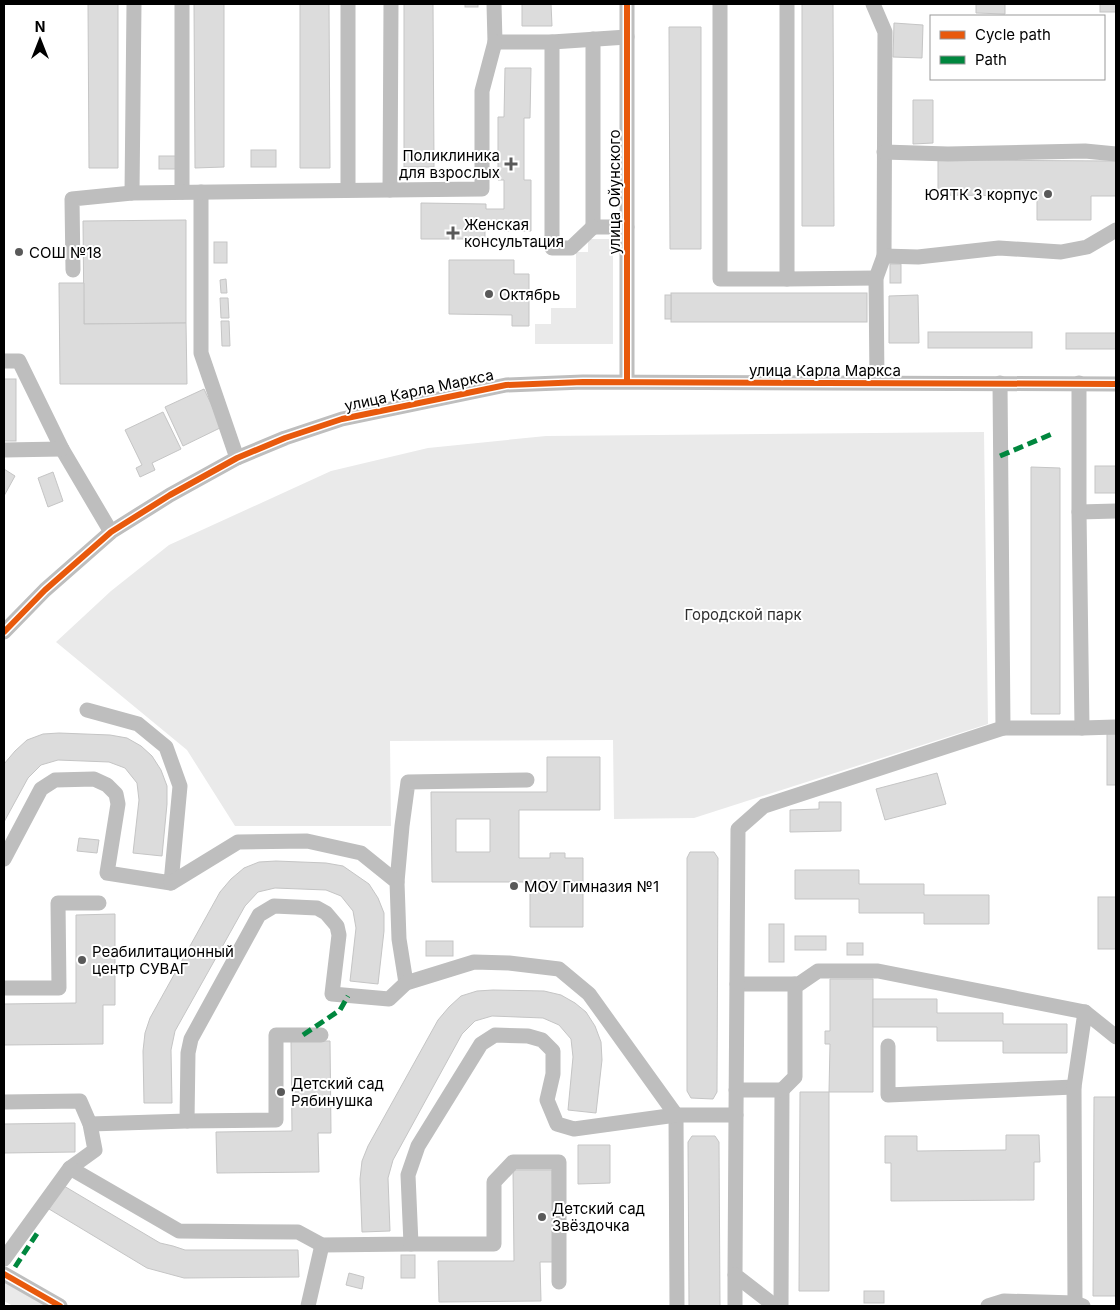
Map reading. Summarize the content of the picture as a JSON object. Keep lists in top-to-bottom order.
{
  "streets": {
    "street": ["улица Ойунского", "улица Карла Маркса"]
  },
  "crossings": [
    ["улица Ойунского", "улица Карла Маркса"]
  ],
  "parks": ["Городской парк"],
  "places": {
    "health": ["Поликлиника для взрослых", "Женская консультация"],
    "other": [
      "ЮЯТК 3 корпус",
      "СОШ №18",
      "Октябрь",
      "МОУ Гимназия №1",
      "Реабилитационный центр СУВАГ",
      "Детский сад Рябинушка",
      "Детский сад Звёздочка"
    ]
  },
  "legend": ["Cycle path", "Path"],
  "north": "top"
}
